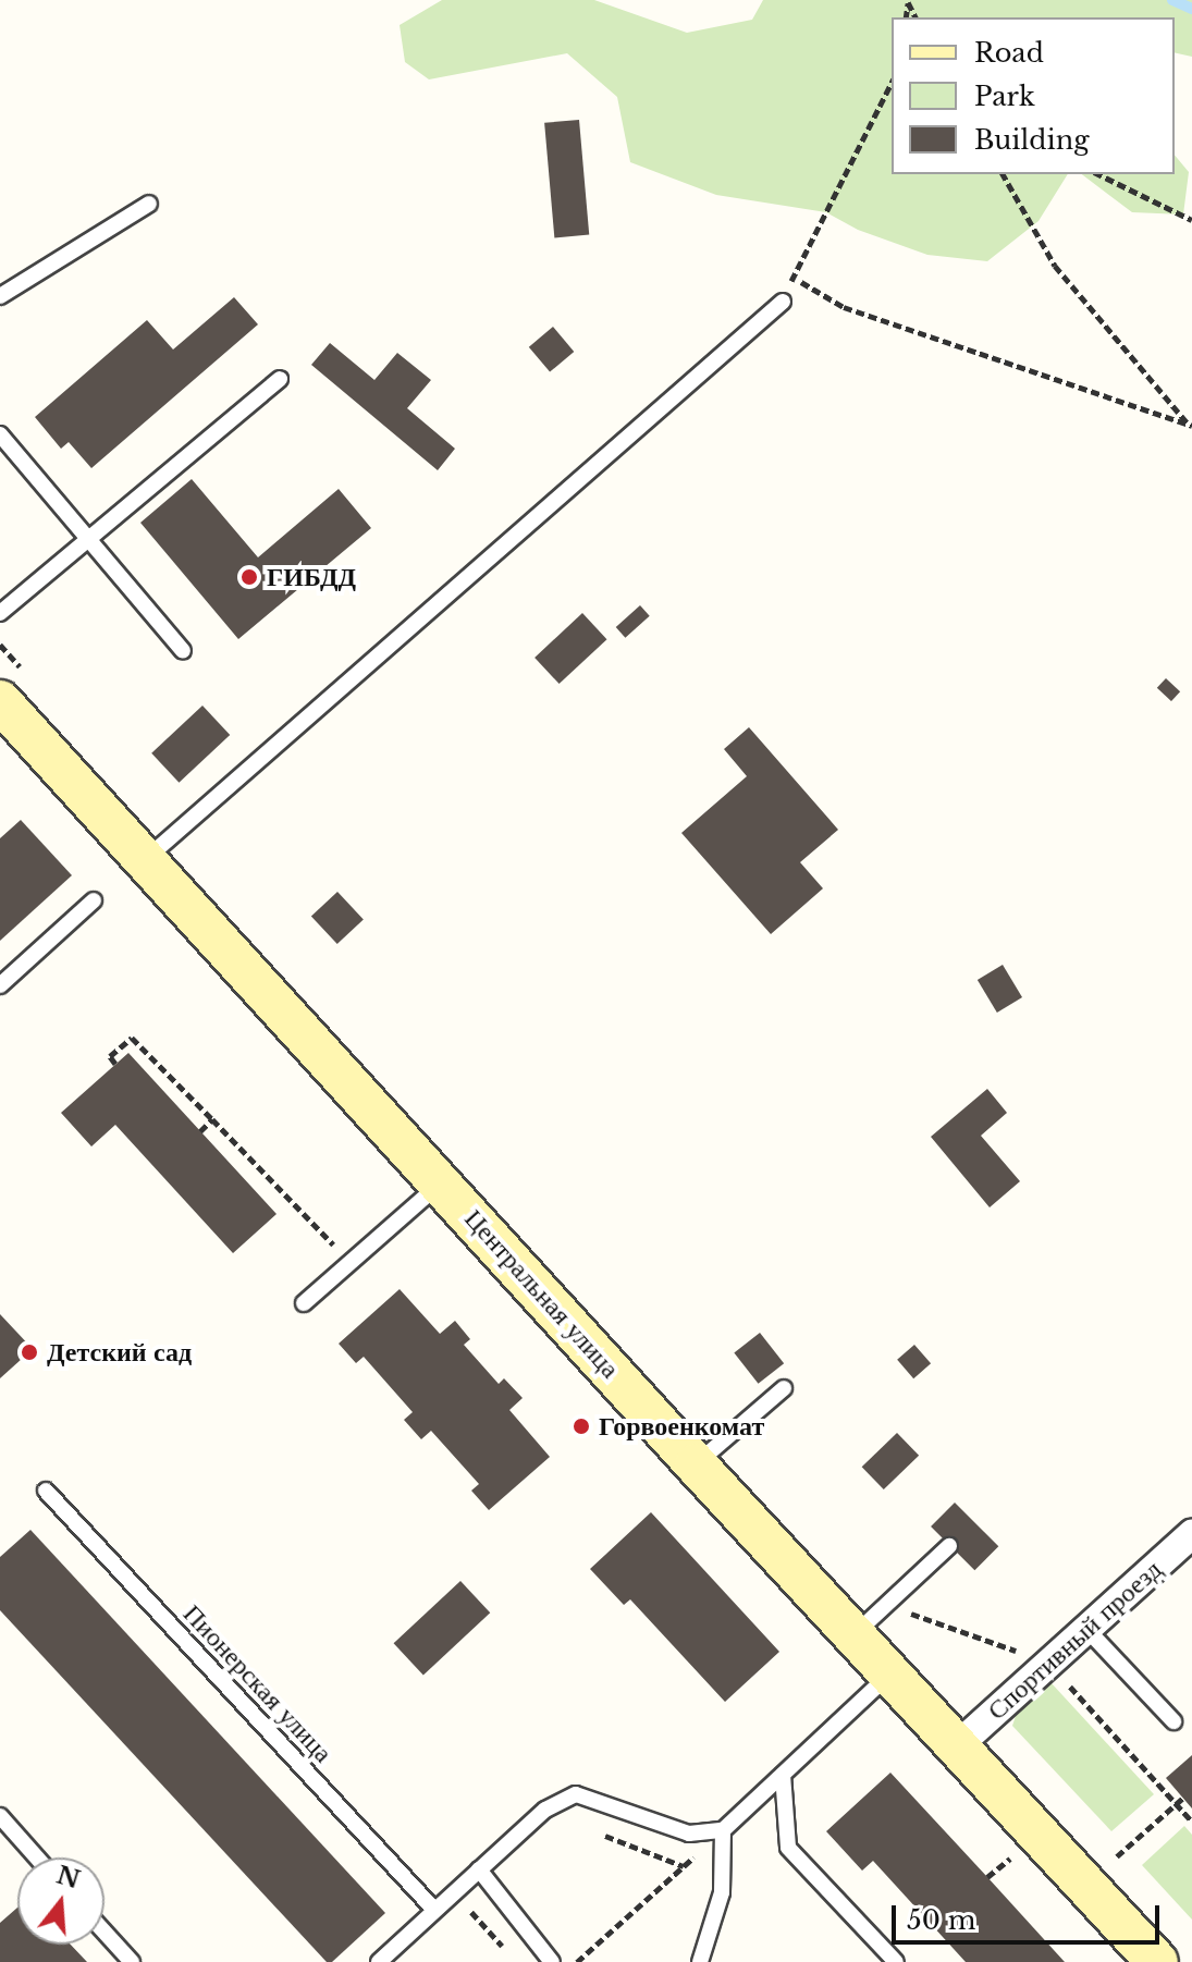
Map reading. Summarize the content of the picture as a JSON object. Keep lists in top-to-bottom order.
{
  "streets": {
    "main road": ["Центральная улица"],
    "street": ["Спортивный проезд"],
    "lane": ["Пионерская улица"]
  },
  "crossings": [
    ["Центральная улица", "Спортивный проезд"]
  ],
  "places": ["ГИБДД", "Детский сад", "Горвоенкомат"],
  "legend": ["Road", "Park", "Building"],
  "scale_bar": "50 m",
  "north": "top"
}
